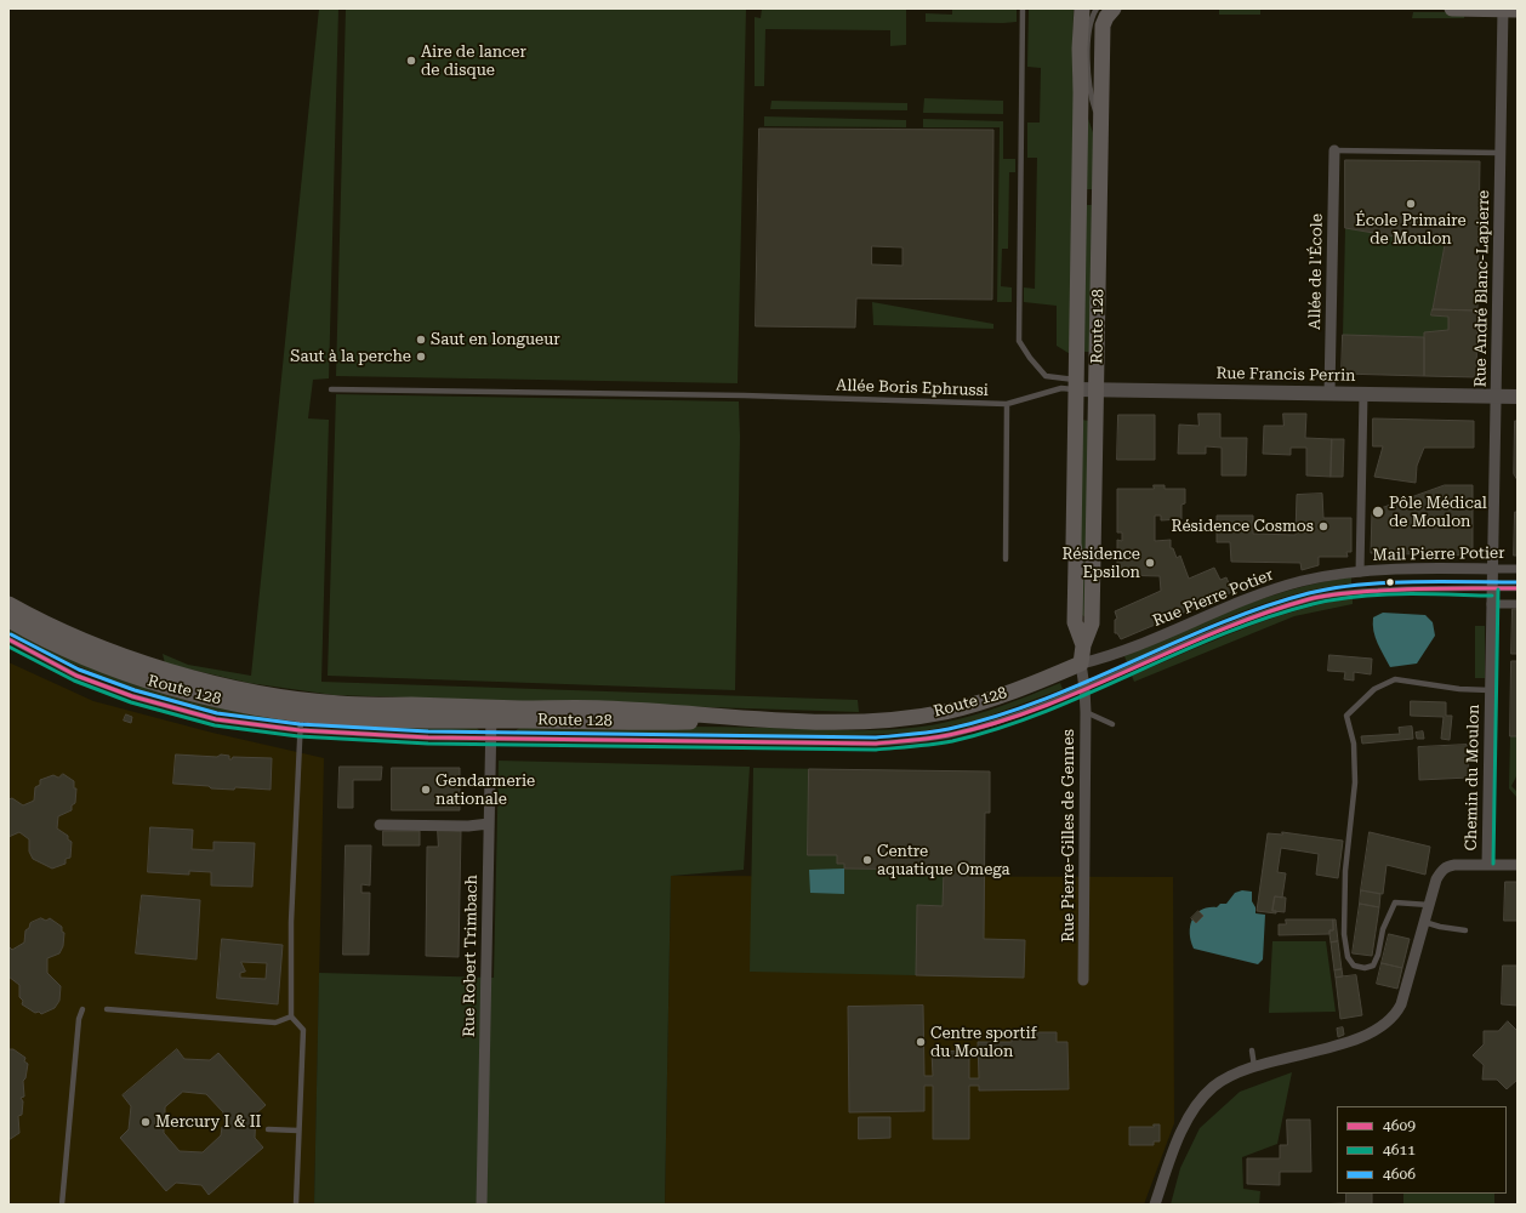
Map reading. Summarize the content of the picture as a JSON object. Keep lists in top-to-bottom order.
{
  "streets": {
    "main road": ["Route 128"],
    "street": [
      "Allée de l'École",
      "Rue André Blanc-Lapierre",
      "Rue Francis Perrin",
      "Mail Pierre Potier",
      "Rue Pierre Potier",
      "Chemin du Moulon",
      "Rue Pierre-Gilles de Gennes",
      "Rue Robert Trimbach"
    ],
    "lane": ["Allée Boris Ephrussi"]
  },
  "crossings": [
    ["Allée de l'École", "Rue Francis Perrin"],
    ["Rue André Blanc-Lapierre", "Rue Francis Perrin"],
    ["Rue André Blanc-Lapierre", "Mail Pierre Potier"],
    ["Rue André Blanc-Lapierre", "Chemin du Moulon"],
    ["Route 128", "Rue Francis Perrin"],
    ["Route 128", "Allée Boris Ephrussi"],
    ["Route 128", "Rue Pierre Potier"],
    ["Route 128", "Rue Pierre-Gilles de Gennes"],
    ["Route 128", "Rue Robert Trimbach"],
    ["Rue Francis Perrin", "Allée Boris Ephrussi"],
    ["Mail Pierre Potier", "Rue Pierre Potier"],
    ["Mail Pierre Potier", "Chemin du Moulon"],
    ["Rue Pierre Potier", "Rue Pierre-Gilles de Gennes"]
  ],
  "places": [
    "Aire de lancer de disque",
    "École Primaire de Moulon",
    "Saut en longueur",
    "Saut à la perche",
    "Pôle Médical de Moulon",
    "Résidence Cosmos",
    "Résidence Epsilon",
    "Gendarmerie nationale",
    "Centre aquatique Omega",
    "Centre sportif du Moulon",
    "Mercury I & II"
  ],
  "lines": ["transit line 4606", "transit line 4609", "transit line 4611"],
  "legend": ["4609", "4611", "4606"]
}
